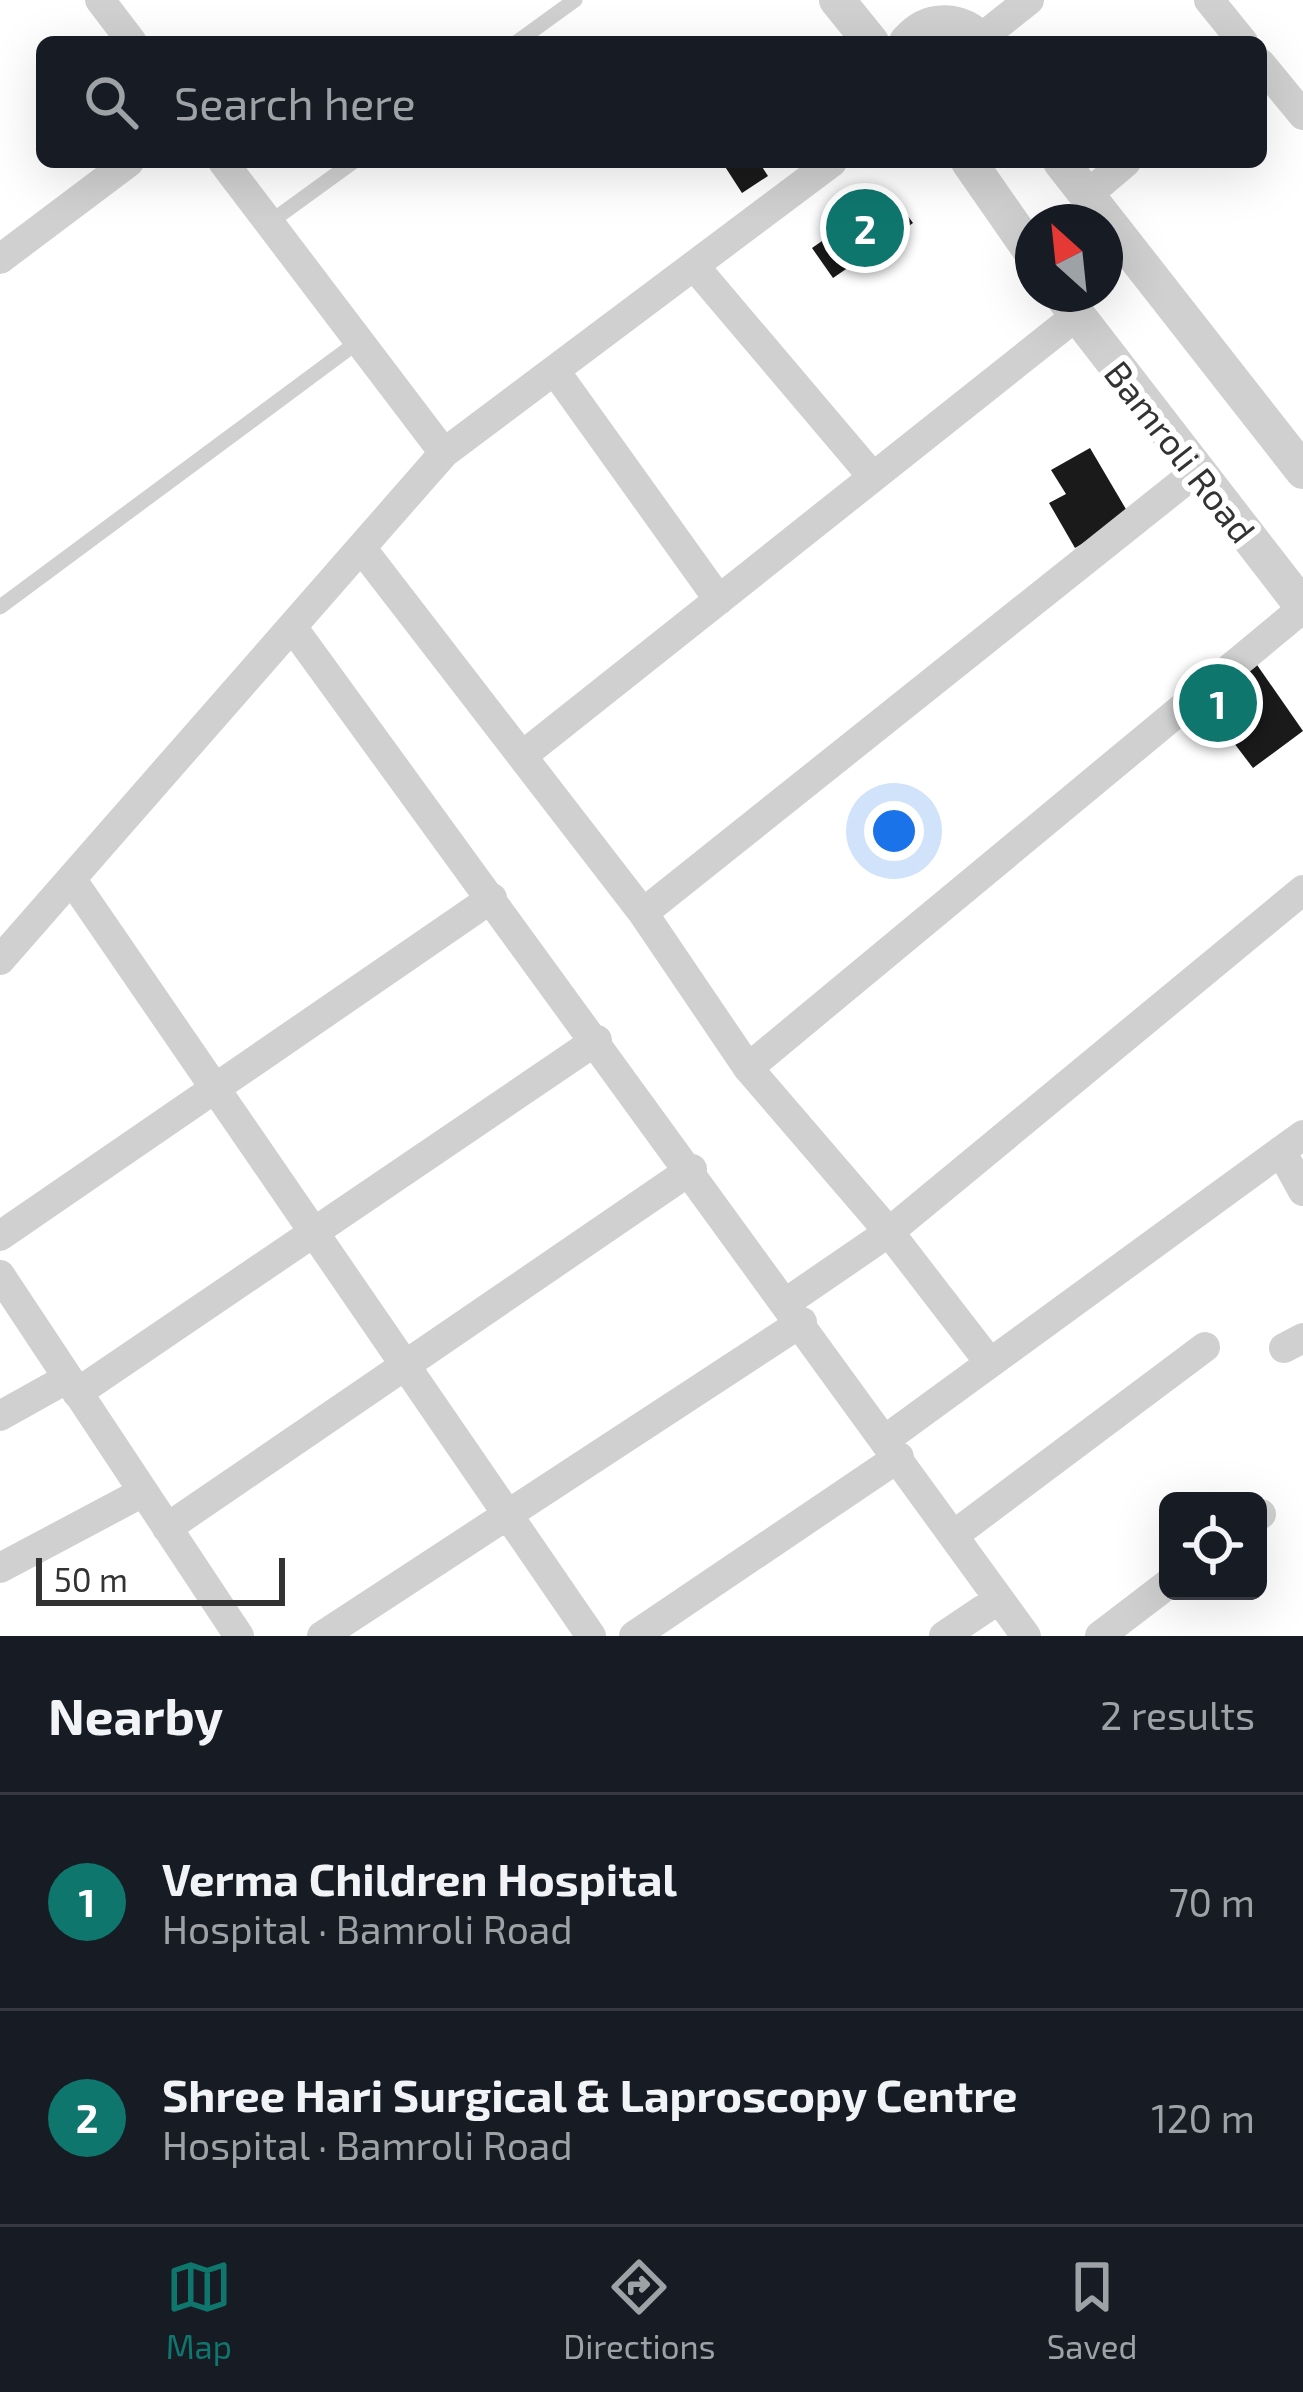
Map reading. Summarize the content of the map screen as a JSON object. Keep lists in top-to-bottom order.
{
  "streets": {
    "street": ["Bamroli Road"]
  },
  "scale_bar": "50 m",
  "north": "top left",
  "page": {
    "search": "Search here",
    "pins": ["2", "1"],
    "scale": "50 m",
    "heading": ["Nearby", "2 results"],
    "list": [
      {
        "mark": "1",
        "name": "Verma Children Hospital",
        "note": "Hospital · Bamroli Road",
        "value": "70 m"
      },
      {
        "mark": "2",
        "name": "Shree Hari Surgical & Laproscopy Centre",
        "note": "Hospital · Bamroli Road",
        "value": "120 m"
      }
    ],
    "nav": ["Map", "Directions", "Saved"]
  }
}
